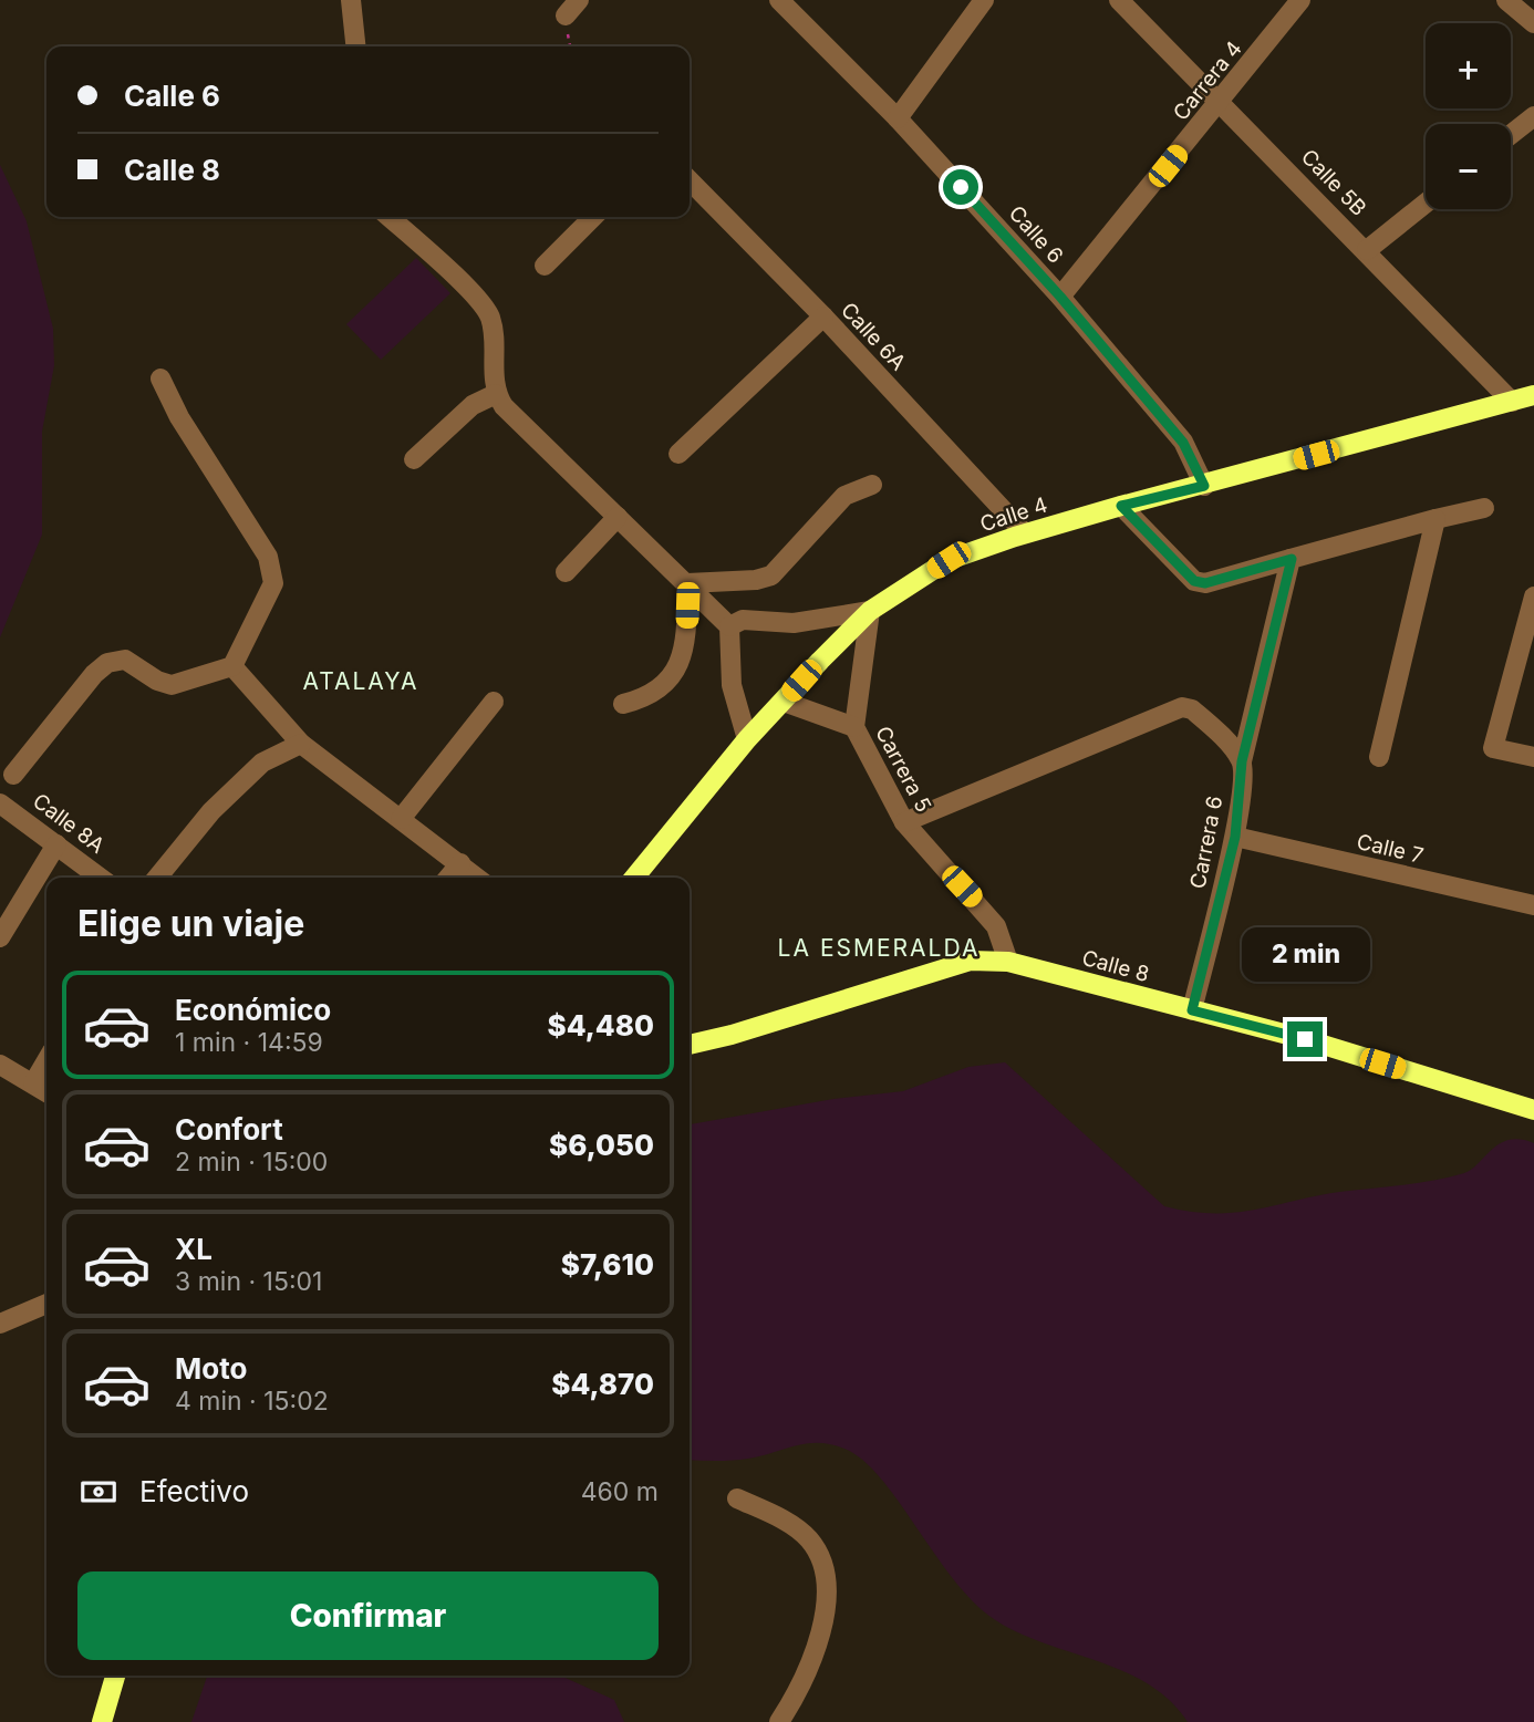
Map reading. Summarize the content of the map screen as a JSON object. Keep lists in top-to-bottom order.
{
  "streets": {
    "main road": ["Calle 4", "Calle 8"],
    "street": [
      "Carrera 4",
      "Calle 5B",
      "Calle 6",
      "Calle 6A",
      "Carrera 5",
      "Calle 8A",
      "Carrera 6",
      "Calle 7"
    ]
  },
  "crossings": [
    ["Carrera 4", "Calle 5B"],
    ["Carrera 4", "Calle 6"],
    ["Calle 5B", "Calle 4"],
    ["Calle 6", "Calle 4"],
    ["Calle 6A", "Calle 4"],
    ["Calle 4", "Carrera 5"],
    ["Carrera 5", "Calle 8"],
    ["Carrera 6", "Calle 7"],
    ["Carrera 6", "Calle 8"]
  ],
  "districts": ["ATALAYA", "LA ESMERALDA"],
  "page": {
    "map_buttons": ["+", "−"],
    "banner": ["Calle 6", "Calle 8"],
    "heading": "Elige un viaje",
    "bubble": "2 min",
    "list": [
      {
        "name": "Económico",
        "note": "1 min · 14:59",
        "value": "$4,480"
      },
      {
        "name": "Confort",
        "note": "2 min · 15:00",
        "value": "$6,050"
      },
      {
        "name": "XL",
        "note": "3 min · 15:01",
        "value": "$7,610"
      },
      {
        "name": "Moto",
        "note": "4 min · 15:02",
        "value": "$4,870"
      }
    ],
    "pay": ["Efectivo", "460 m"],
    "buttons": "Confirmar"
  }
}
